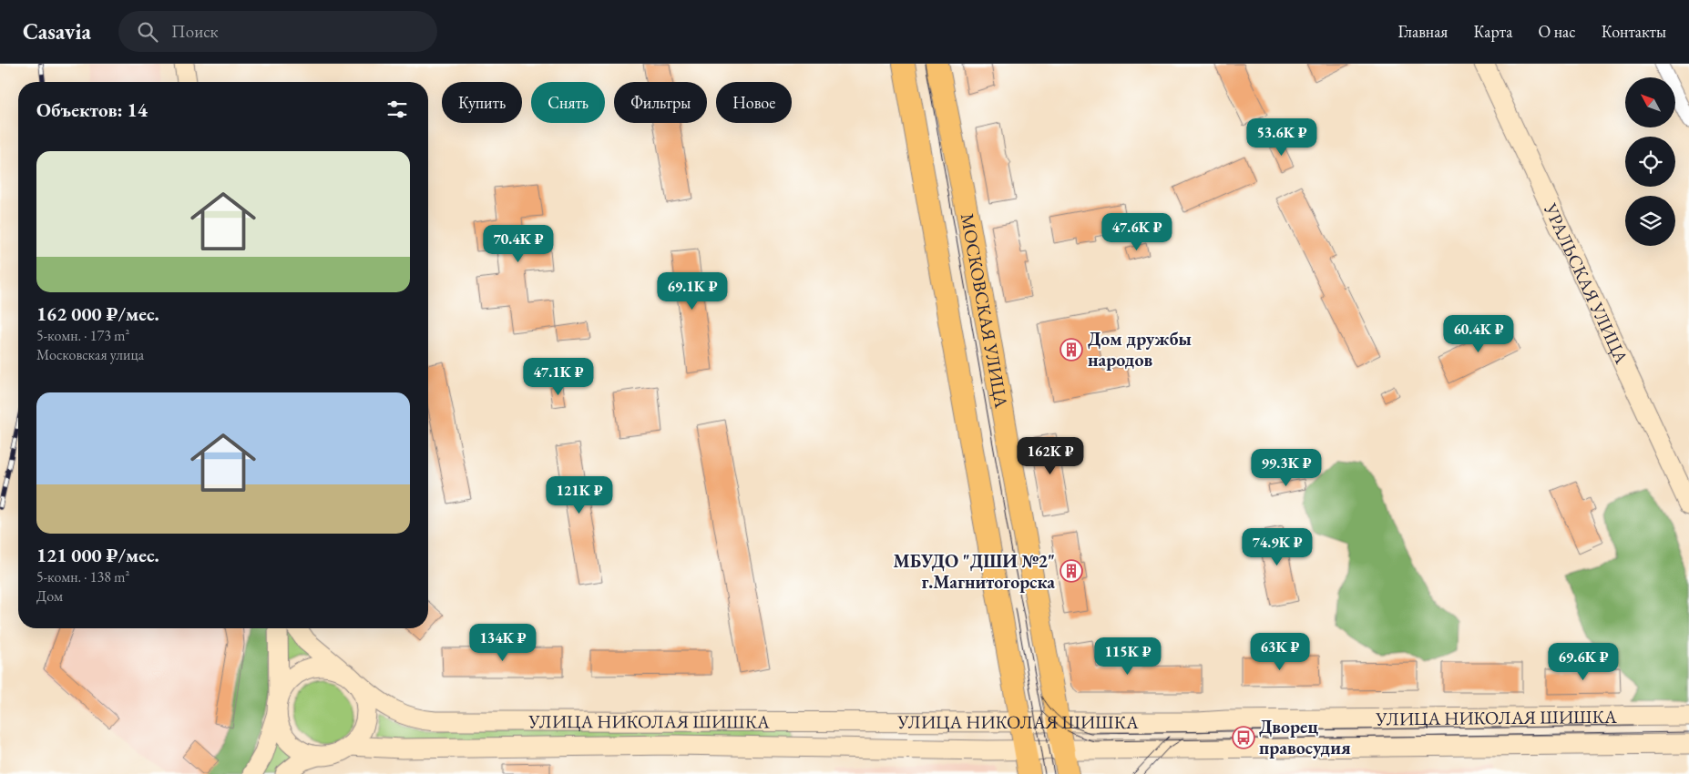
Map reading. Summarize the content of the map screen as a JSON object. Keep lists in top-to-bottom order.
{
  "streets": {
    "main road": ["УРАЛЬСКАЯ УЛИЦА", "МОСКОВСКАЯ УЛИЦА", "УЛИЦА НИКОЛАЯ ШИШКА"]
  },
  "crossings": [
    ["МОСКОВСКАЯ УЛИЦА", "УЛИЦА НИКОЛАЯ ШИШКА"]
  ],
  "places": {
    "building": ["Дом дружбы народов", "МБУДО \"ДШИ №2\" г.Магнитогорска"],
    "bus stop": ["Дворец правосудия"]
  },
  "north": "top left",
  "page": {
    "header": "Casavia",
    "search": "Поиск",
    "nav": [
      "Главная",
      "Карта",
      "О нас",
      "Контакты"
    ],
    "chip": [
      "Купить",
      "Снять",
      "Фильтры",
      "Новое"
    ],
    "heading": "Объектов: 14",
    "price": [
      "53.6K ₽",
      "47.6K ₽",
      "70.4K ₽",
      "69.1K ₽",
      "60.4K ₽",
      "47.1K ₽",
      "162K ₽",
      "99.3K ₽",
      "121K ₽",
      "74.9K ₽",
      "134K ₽",
      "63K ₽",
      "115K ₽",
      "69.6K ₽"
    ],
    "list": [
      {
        "name": "162 000 ₽/мес.",
        "note": "5-комн. · 173 m² · Московская улица"
      },
      {
        "name": "121 000 ₽/мес.",
        "note": "5-комн. · 138 m² · Дом"
      }
    ]
  }
}
